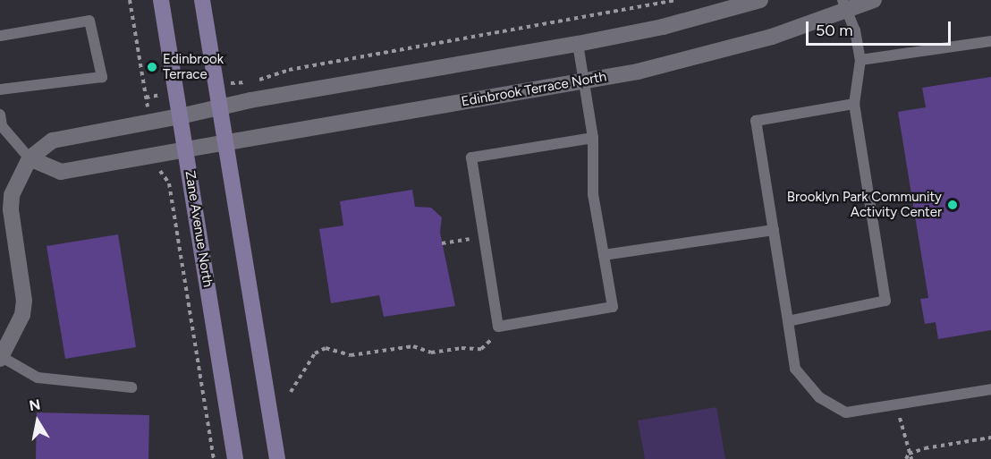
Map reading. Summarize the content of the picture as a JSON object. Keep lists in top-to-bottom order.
{
  "streets": {
    "main road": ["Zane Avenue North"],
    "street": ["Edinbrook Terrace North"]
  },
  "crossings": [
    ["Edinbrook Terrace North", "Zane Avenue North"]
  ],
  "places": ["Edinbrook Terrace", "Brooklyn Park Community Activity Center"],
  "scale_bar": "50 m",
  "north": "top"
}
